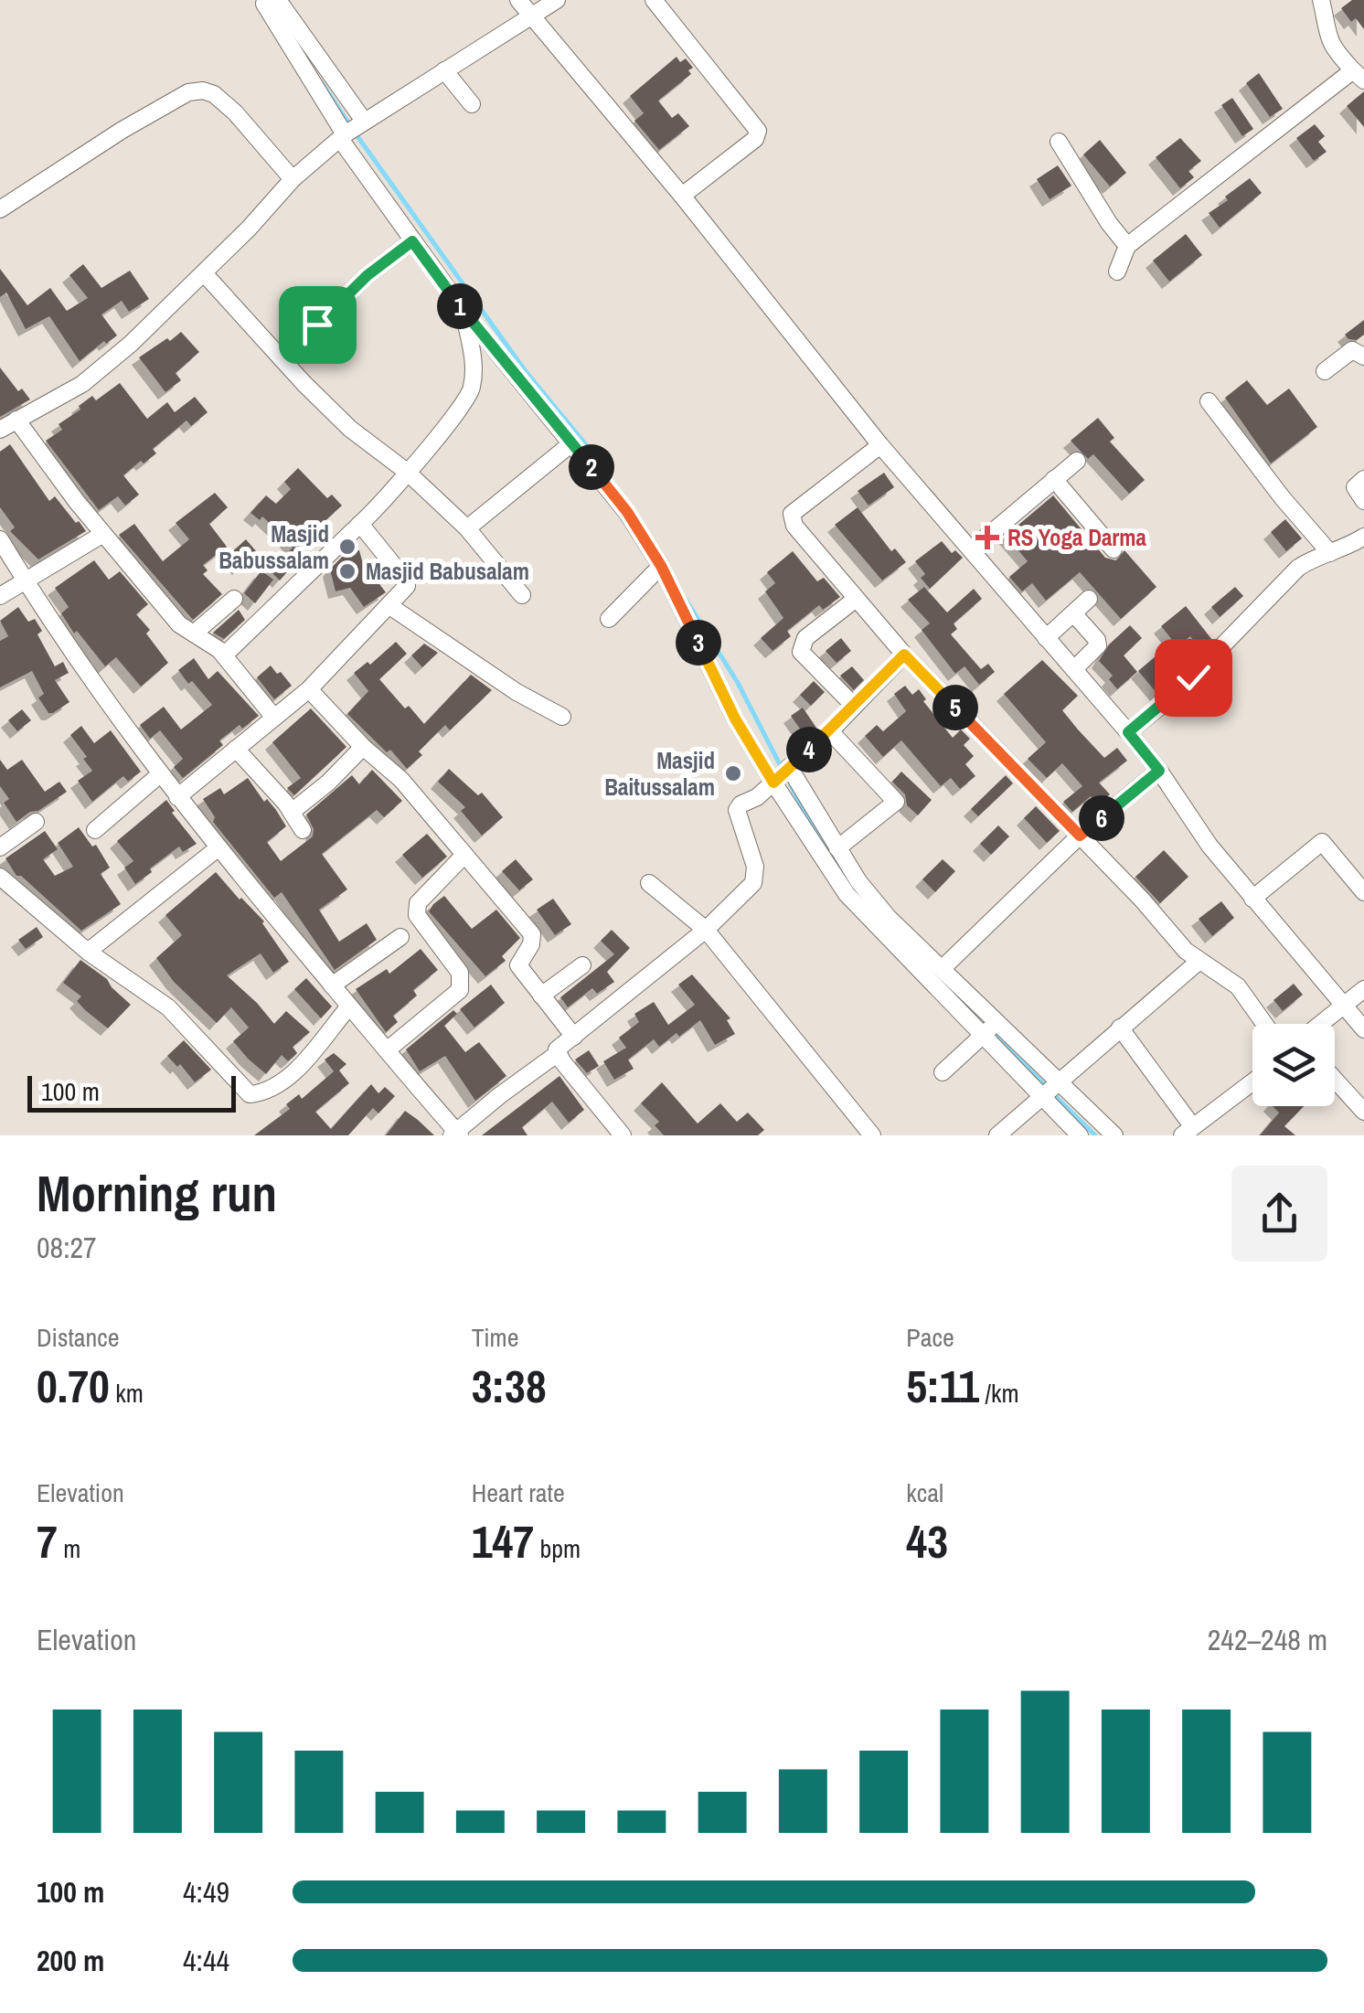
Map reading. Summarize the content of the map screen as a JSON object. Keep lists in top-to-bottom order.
{
  "places": {
    "health": ["RS Yoga Darma"],
    "other": ["Masjid Babussalam", "Masjid Babusalam", "Masjid Baitussalam"]
  },
  "scale_bar": "100 m",
  "page": {
    "pins": [
      "1",
      "2",
      "3",
      "5",
      "4",
      "6"
    ],
    "scale": "100 m",
    "heading": ["Morning run", "08:27"],
    "stats": [
      ["Distance", "0.70 km"],
      ["Time", "3:38"],
      ["Pace", "5:11 /km"],
      ["Elevation", "7 m"],
      ["Heart rate", "147 bpm"],
      ["kcal", "43"]
    ],
    "chart": ["Elevation", "242–248 m"],
    "list": [
      {
        "name": "100 m",
        "note": "4:49"
      },
      {
        "name": "200 m",
        "note": "4:44"
      }
    ]
  }
}
